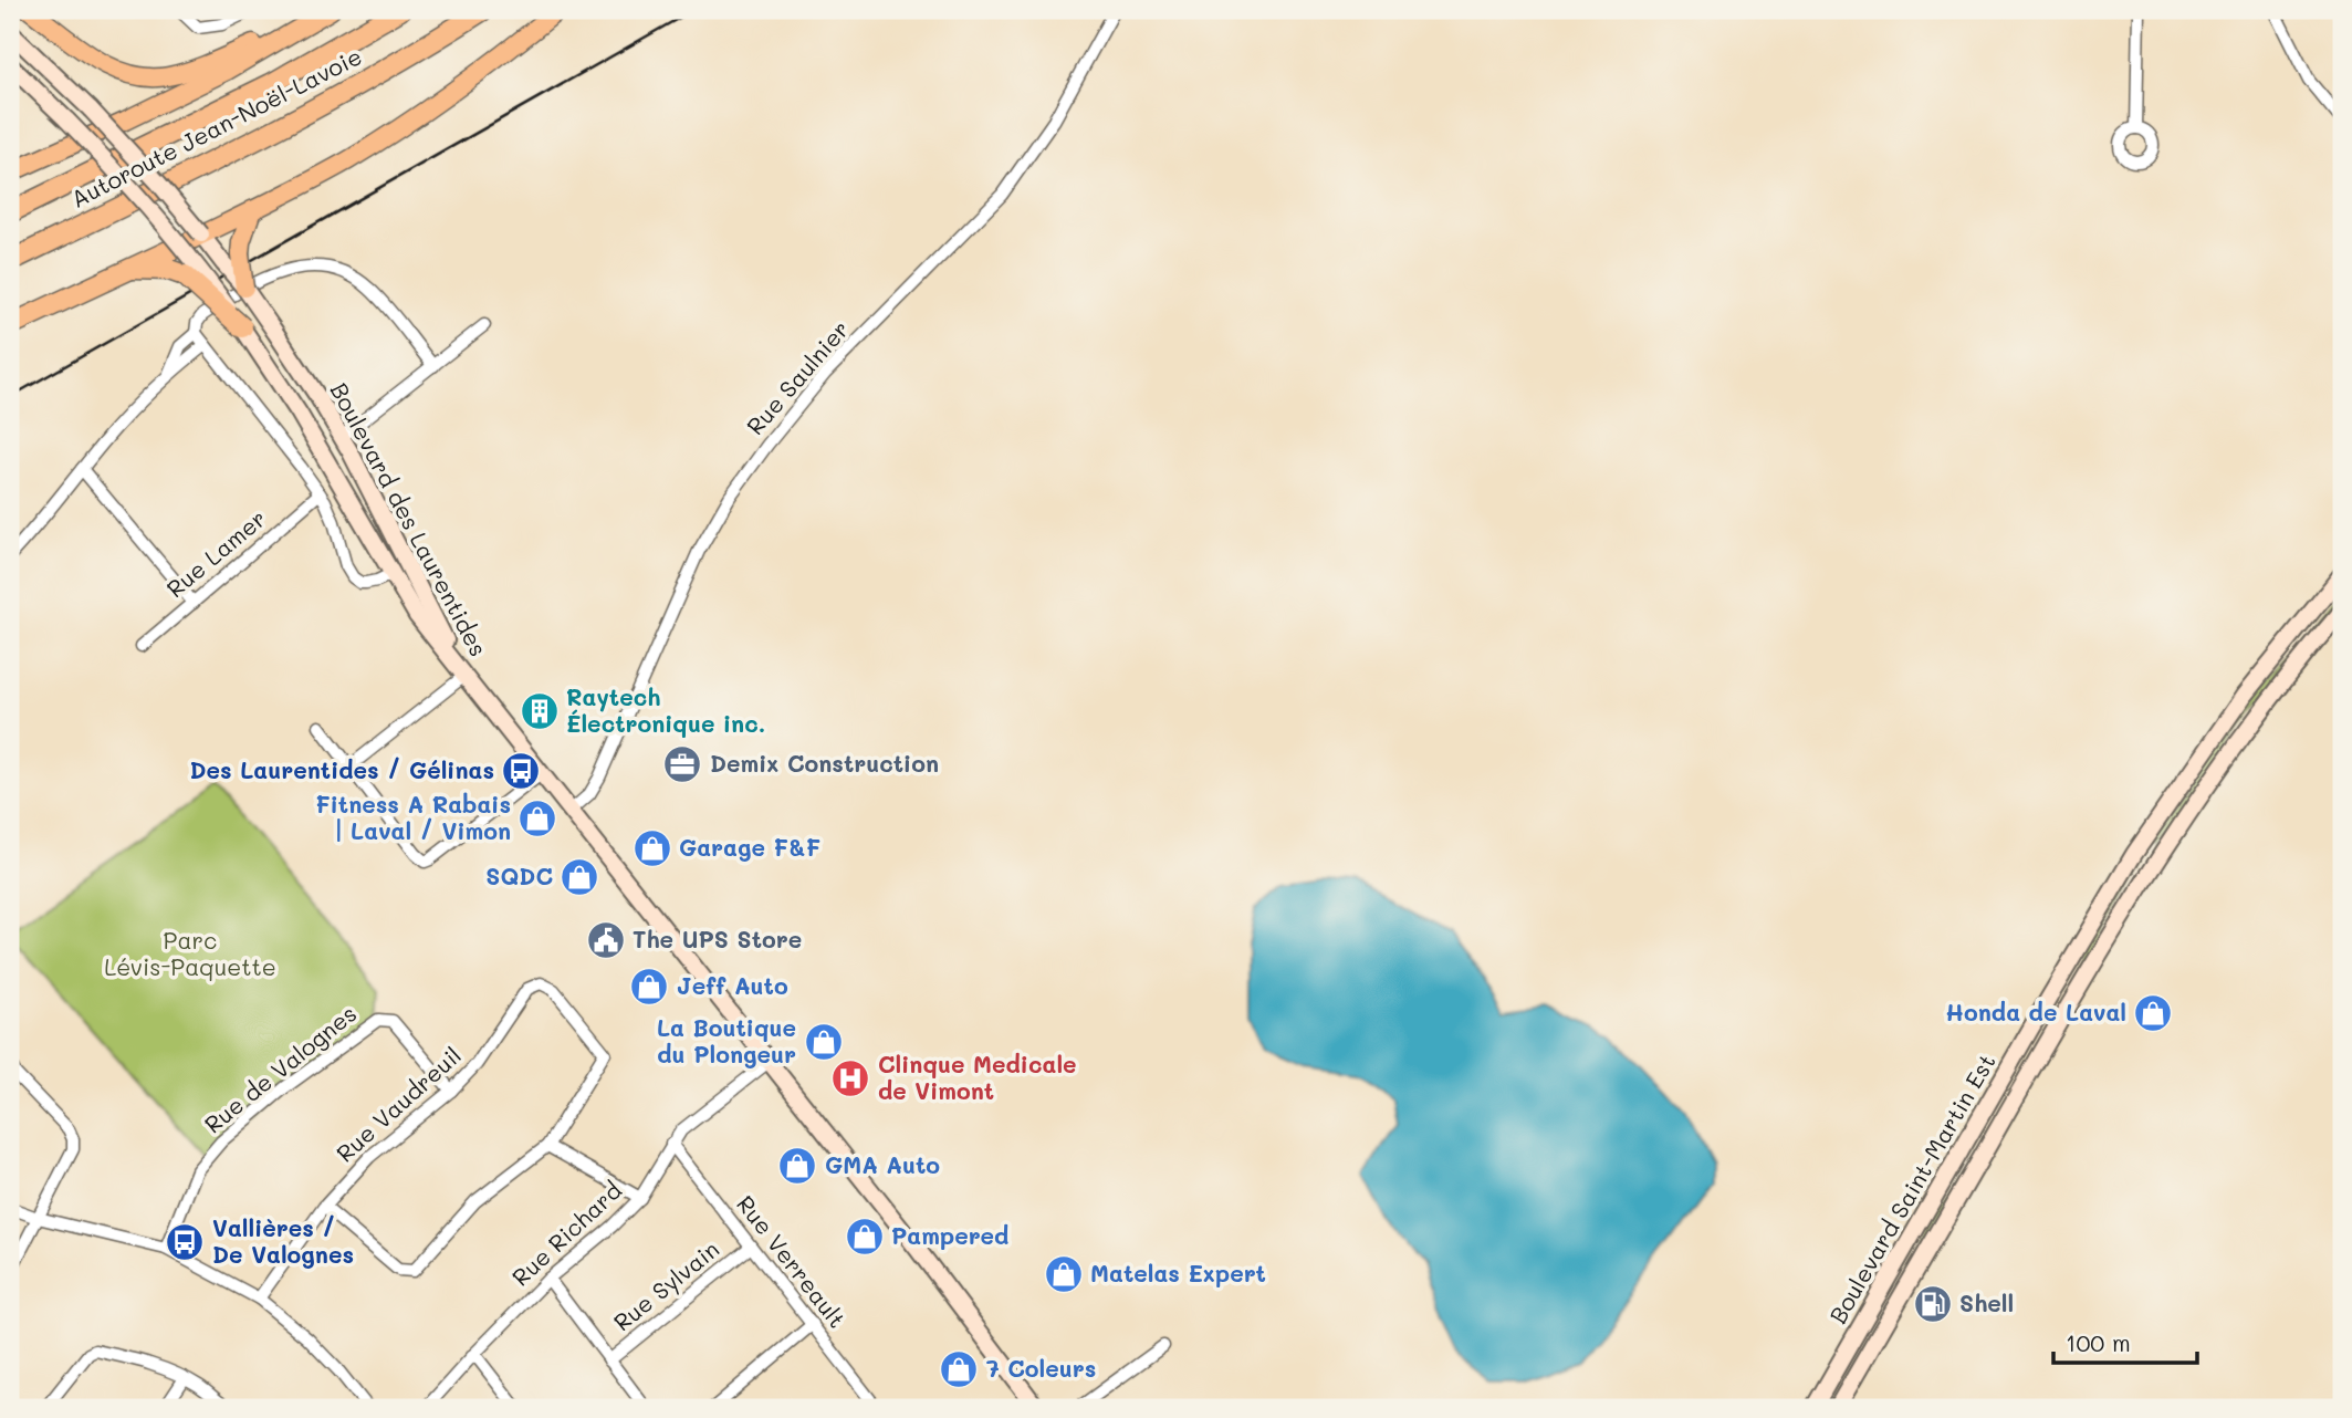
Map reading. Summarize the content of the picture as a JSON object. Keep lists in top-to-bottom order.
{
  "streets": {
    "highway": ["Autoroute Jean-Noël-Lavoie"],
    "main road": ["Boulevard des Laurentides", "Boulevard Saint-Martin Est"],
    "street": [
      "Rue Saulnier",
      "Rue Lamer",
      "Rue de Valognes",
      "Rue Vaudreuil",
      "Rue Richard",
      "Rue Verreault",
      "Rue Sylvain"
    ]
  },
  "crossings": [
    ["Rue Saulnier", "Boulevard des Laurentides"],
    ["Boulevard des Laurentides", "Rue Lamer"],
    ["Boulevard des Laurentides", "Rue Richard"],
    ["Rue de Valognes", "Rue Vaudreuil"],
    ["Rue Richard", "Rue Verreault"],
    ["Rue Verreault", "Rue Sylvain"]
  ],
  "parks": ["Parc Lévis-Paquette"],
  "places": {
    "building": ["Raytech Électronique inc."],
    "office": ["Demix Construction"],
    "bus stop": ["Des Laurentides / Gélinas", "Vallières / De Valognes"],
    "shop": [
      "Fitness A Rabais | Laval / Vimon",
      "Garage F&F",
      "SQDC",
      "Jeff Auto",
      "Honda de Laval",
      "La Boutique du Plongeur",
      "GMA Auto",
      "Pampered",
      "Matelas Expert",
      "7 Coleurs"
    ],
    "public building": ["The UPS Store"],
    "hospital": ["Clinque Medicale de Vimont"],
    "fuel station": ["Shell"]
  },
  "scale_bar": "100 m"
}
